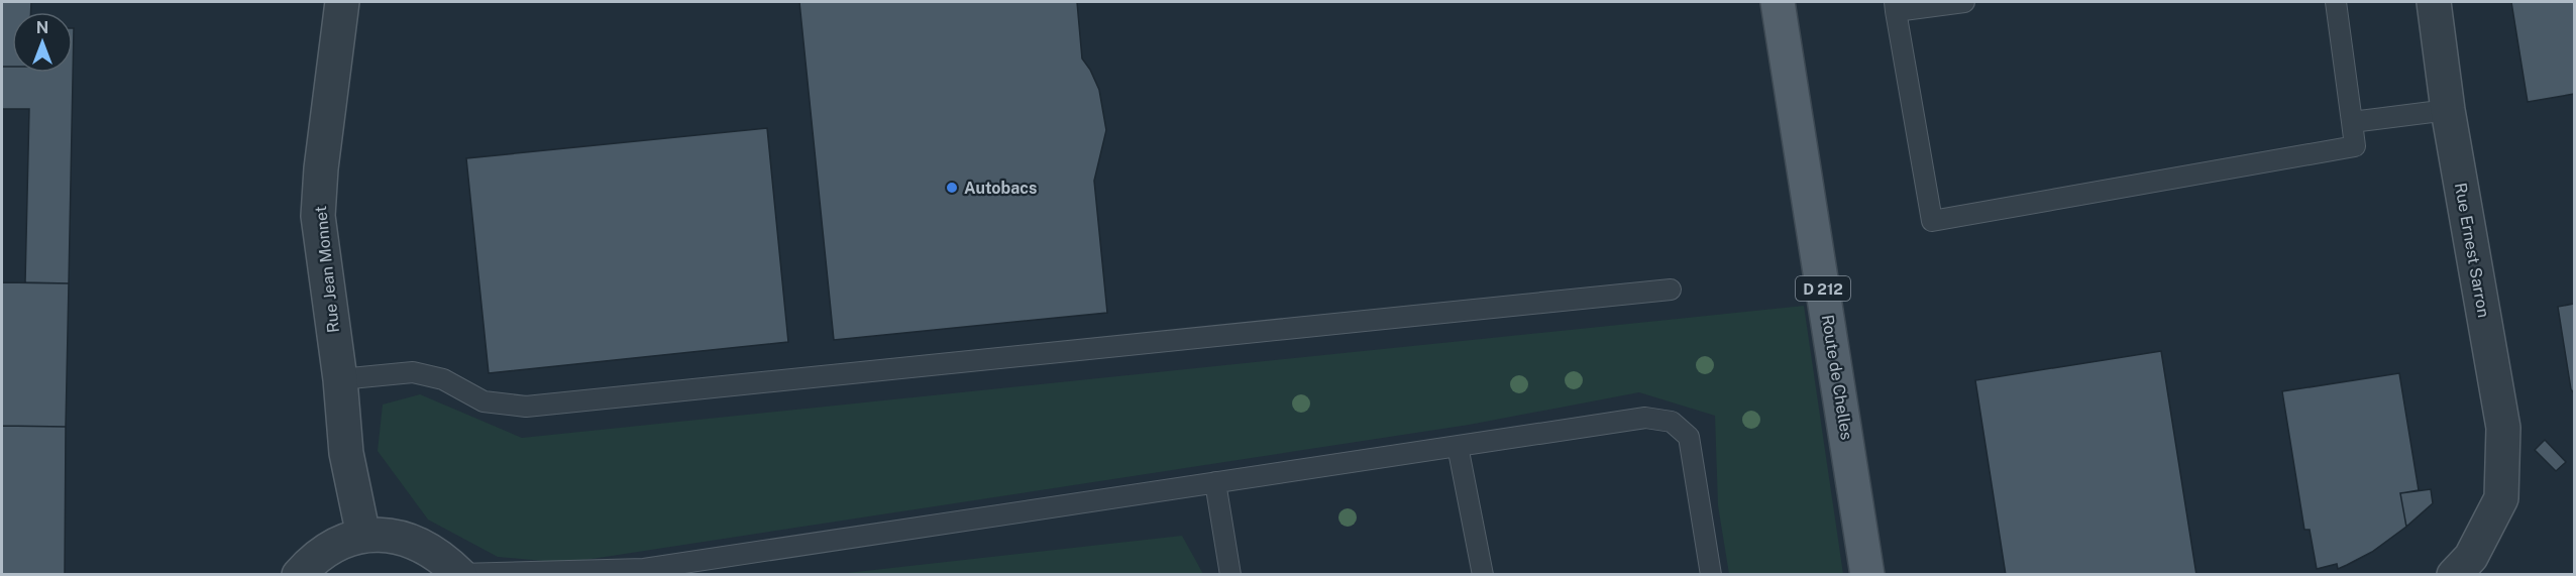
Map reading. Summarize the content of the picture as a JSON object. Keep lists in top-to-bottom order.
{
  "streets": {
    "main road": ["D 212", "Route de Chelles"],
    "street": ["Rue Ernest Sarron", "Rue Jean Monnet"]
  },
  "places": ["Autobacs"],
  "north": "top"
}
